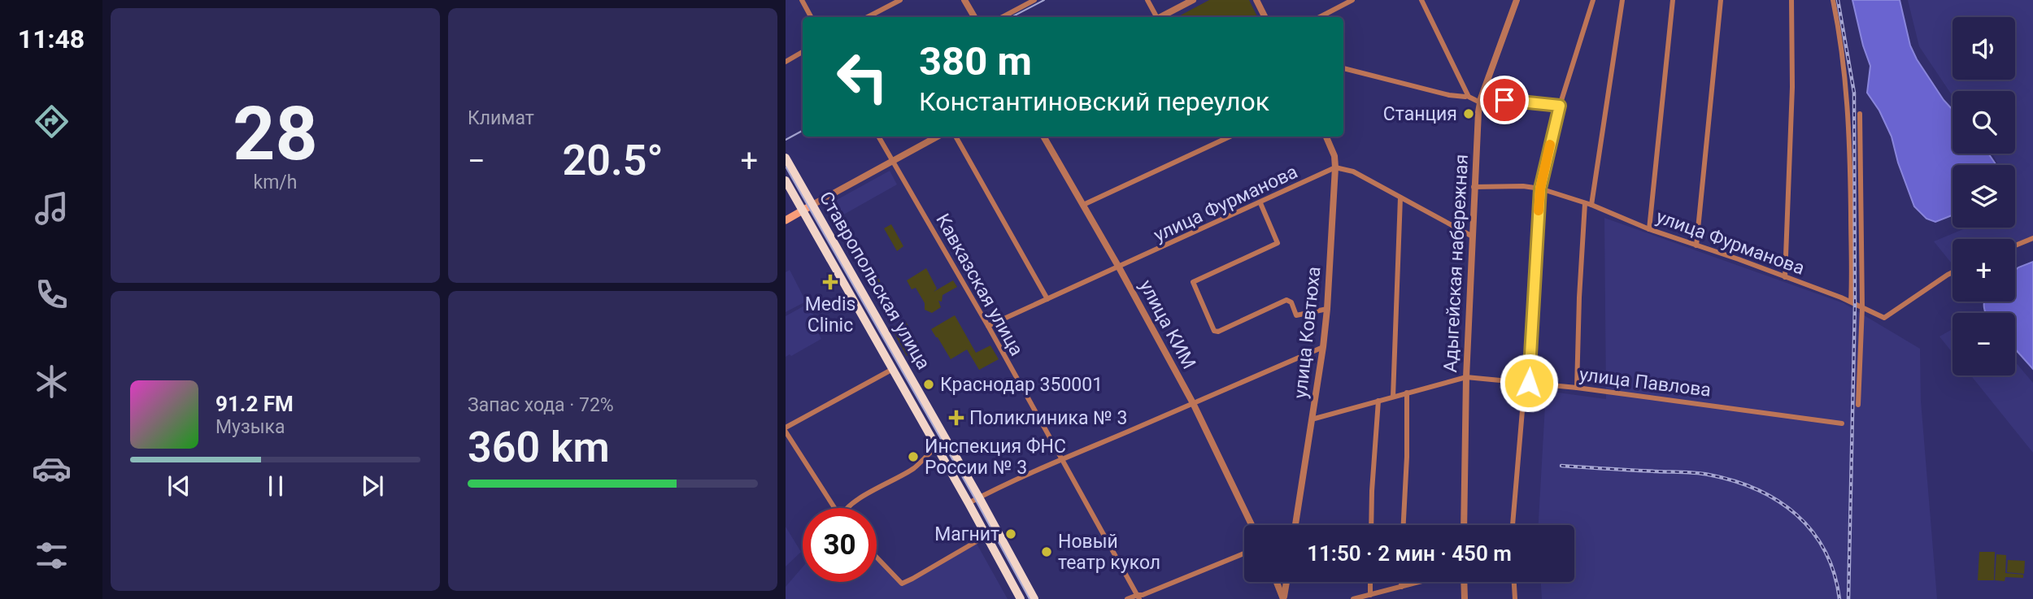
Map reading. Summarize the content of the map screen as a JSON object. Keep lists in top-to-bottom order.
{
  "streets": {
    "main road": ["Ставропольская улица"],
    "street": [
      "улица Фурманова",
      "Адыгейская набережная",
      "Кавказская улица",
      "улица КИМ",
      "улица Ковтюха",
      "улица Павлова"
    ]
  },
  "crossings": [
    ["улица Фурманова", "Адыгейская набережная"],
    ["улица Фурманова", "Кавказская улица"],
    ["улица Фурманова", "улица КИМ"],
    ["улица Фурманова", "улица Ковтюха"],
    ["Адыгейская набережная", "улица Павлова"],
    ["улица Ковтюха", "улица Павлова"]
  ],
  "places": {
    "other": [
      "Станция",
      "Краснодар 350001",
      "Инспекция ФНС России № 3",
      "Магнит",
      "Новый театр кукол"
    ],
    "health": ["Medis Clinic", "Поликлиника № 3"]
  },
  "page": {
    "tabs": "11:48",
    "tile": [
      ["28", "km/h"],
      "Климат",
      ["Запас хода · 72%", "360 km"]
    ],
    "map_buttons": ["+", "−"],
    "turn": ["380 m", "Константиновский переулок"],
    "heat": ["−", "20.5°", "+"],
    "song": ["91.2 FM", "Музыка"],
    "limit": "30",
    "trip": "11:50 · 2 мин · 450 m"
  }
}
